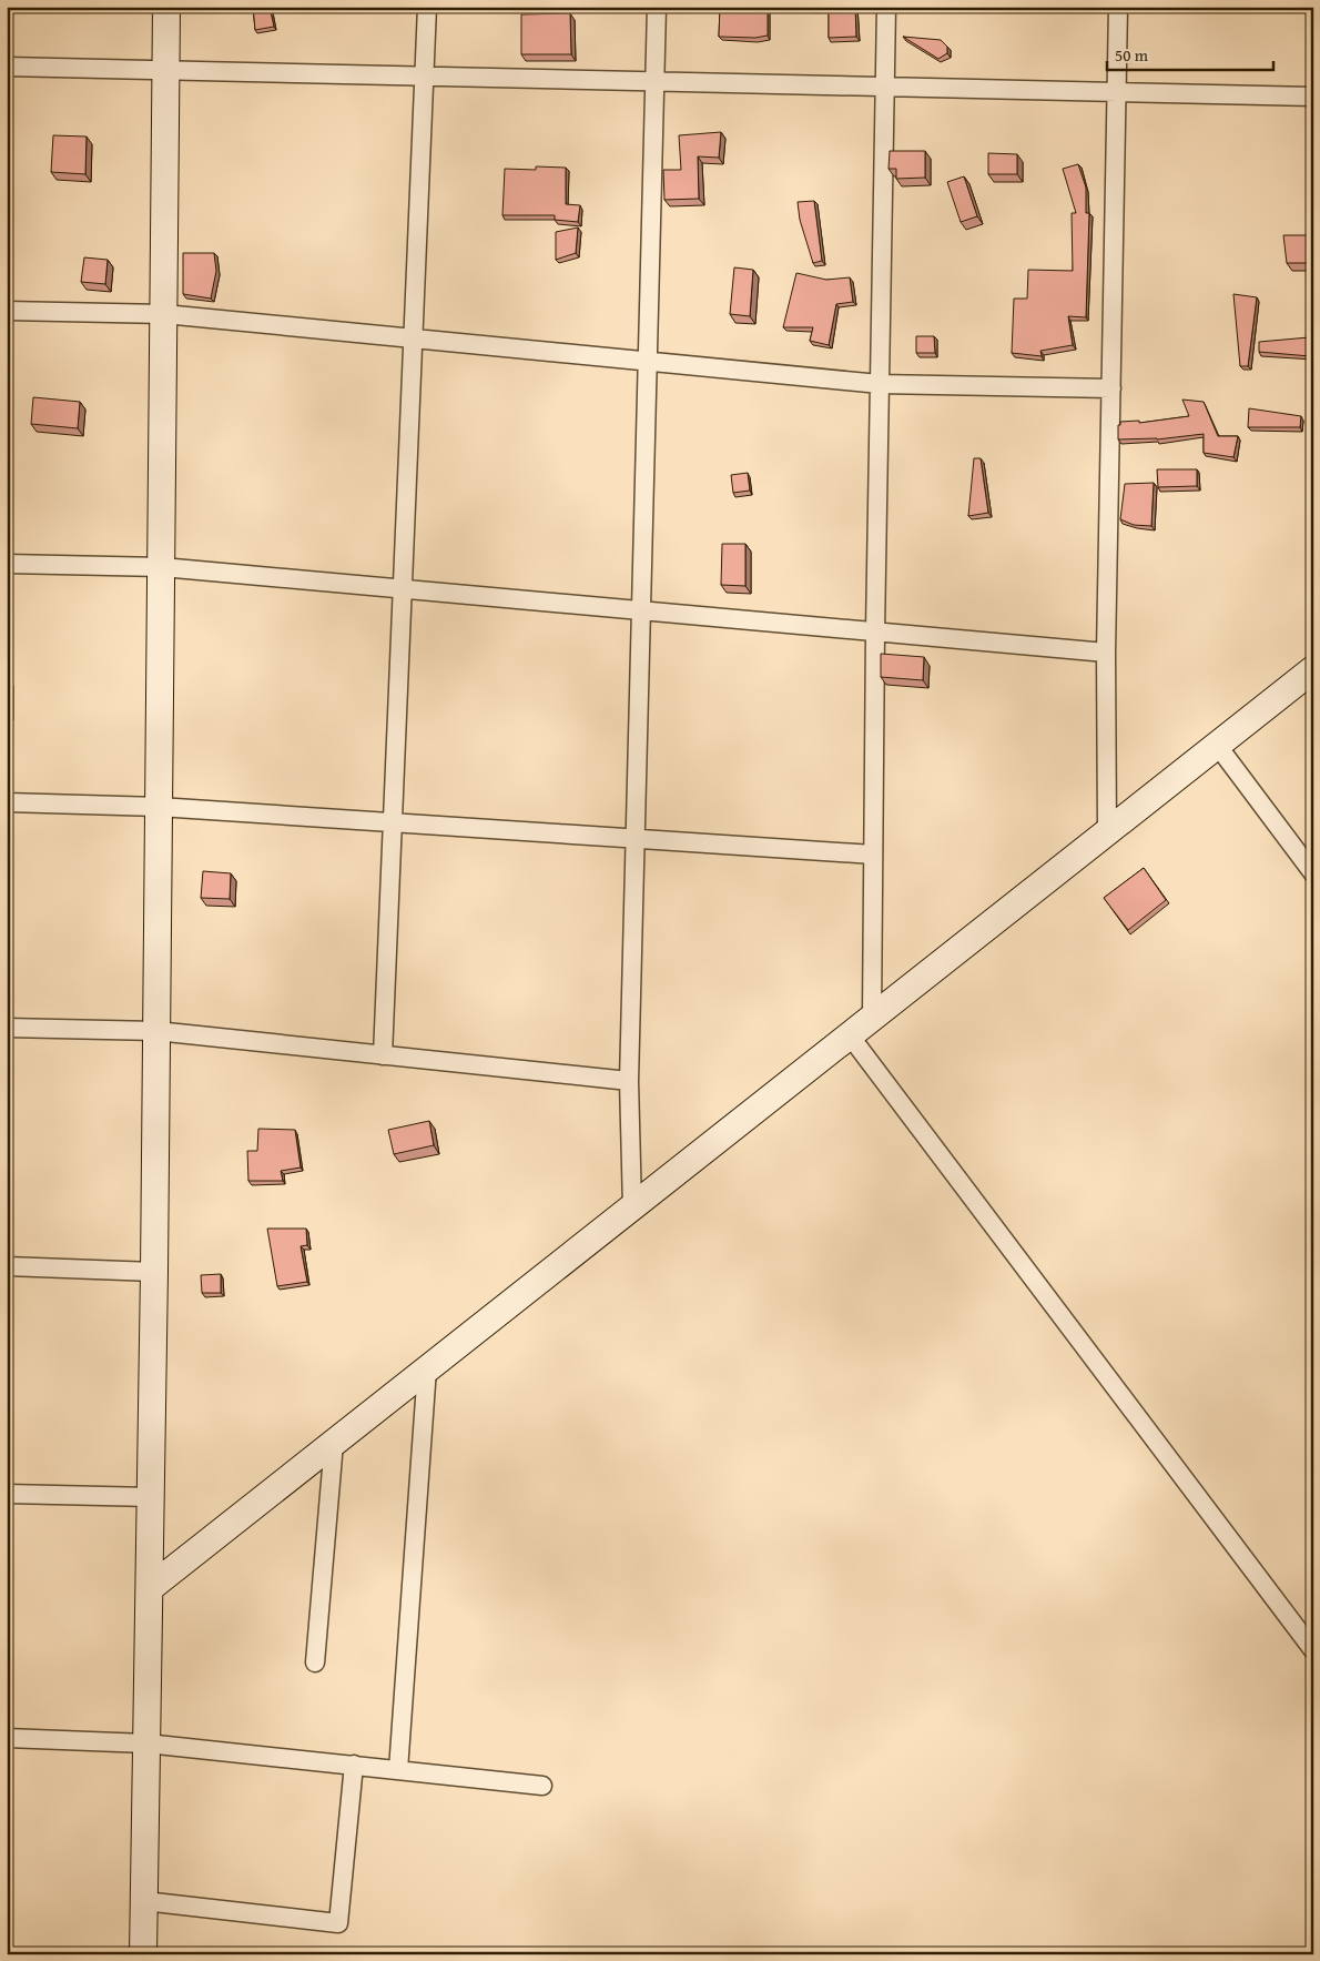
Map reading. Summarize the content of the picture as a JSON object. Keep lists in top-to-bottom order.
{
  "scale_bar": "50 m"
}
